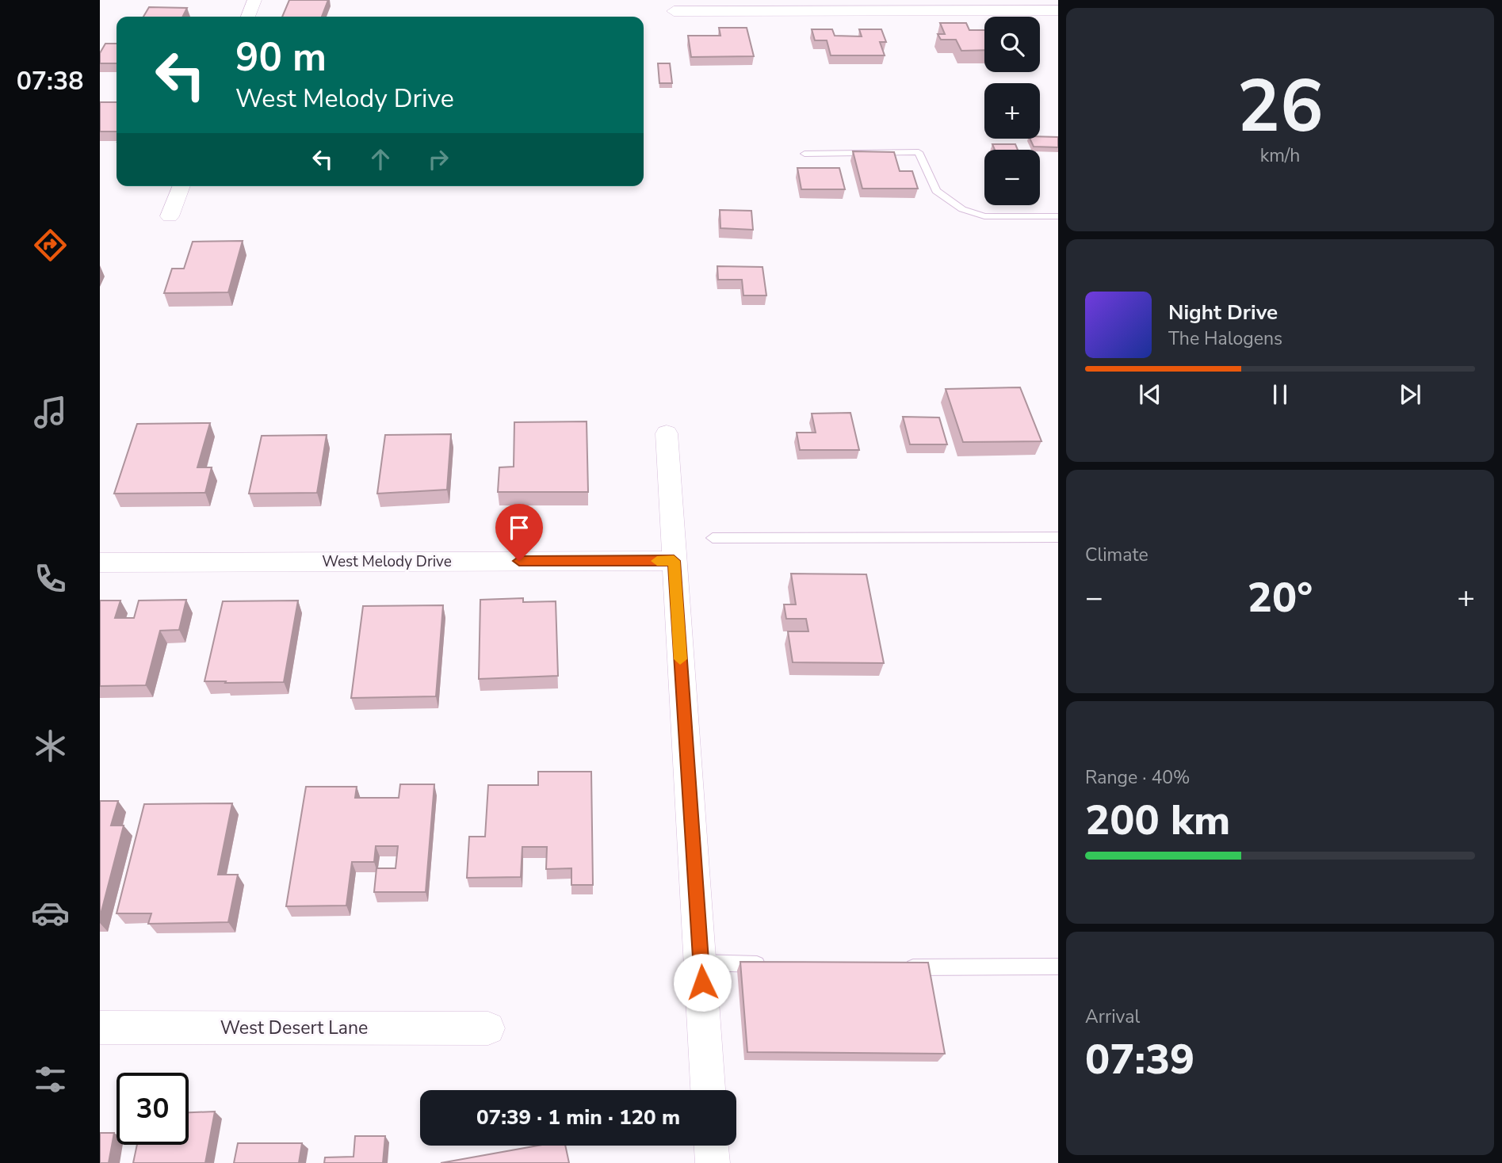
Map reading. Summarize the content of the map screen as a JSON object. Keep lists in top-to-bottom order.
{
  "streets": {
    "street": ["West Melody Drive", "West Desert Lane"]
  },
  "page": {
    "tabs": "07:38",
    "tile": [
      ["26", "km/h"],
      "Climate",
      ["Range · 40%", "200 km"],
      ["Arrival", "07:39"]
    ],
    "map_buttons": ["+", "−"],
    "turn": ["90 m", "West Melody Drive"],
    "song": ["Night Drive", "The Halogens"],
    "heat": ["−", "20°", "+"],
    "limit": "30",
    "trip": "07:39 · 1 min · 120 m"
  }
}
